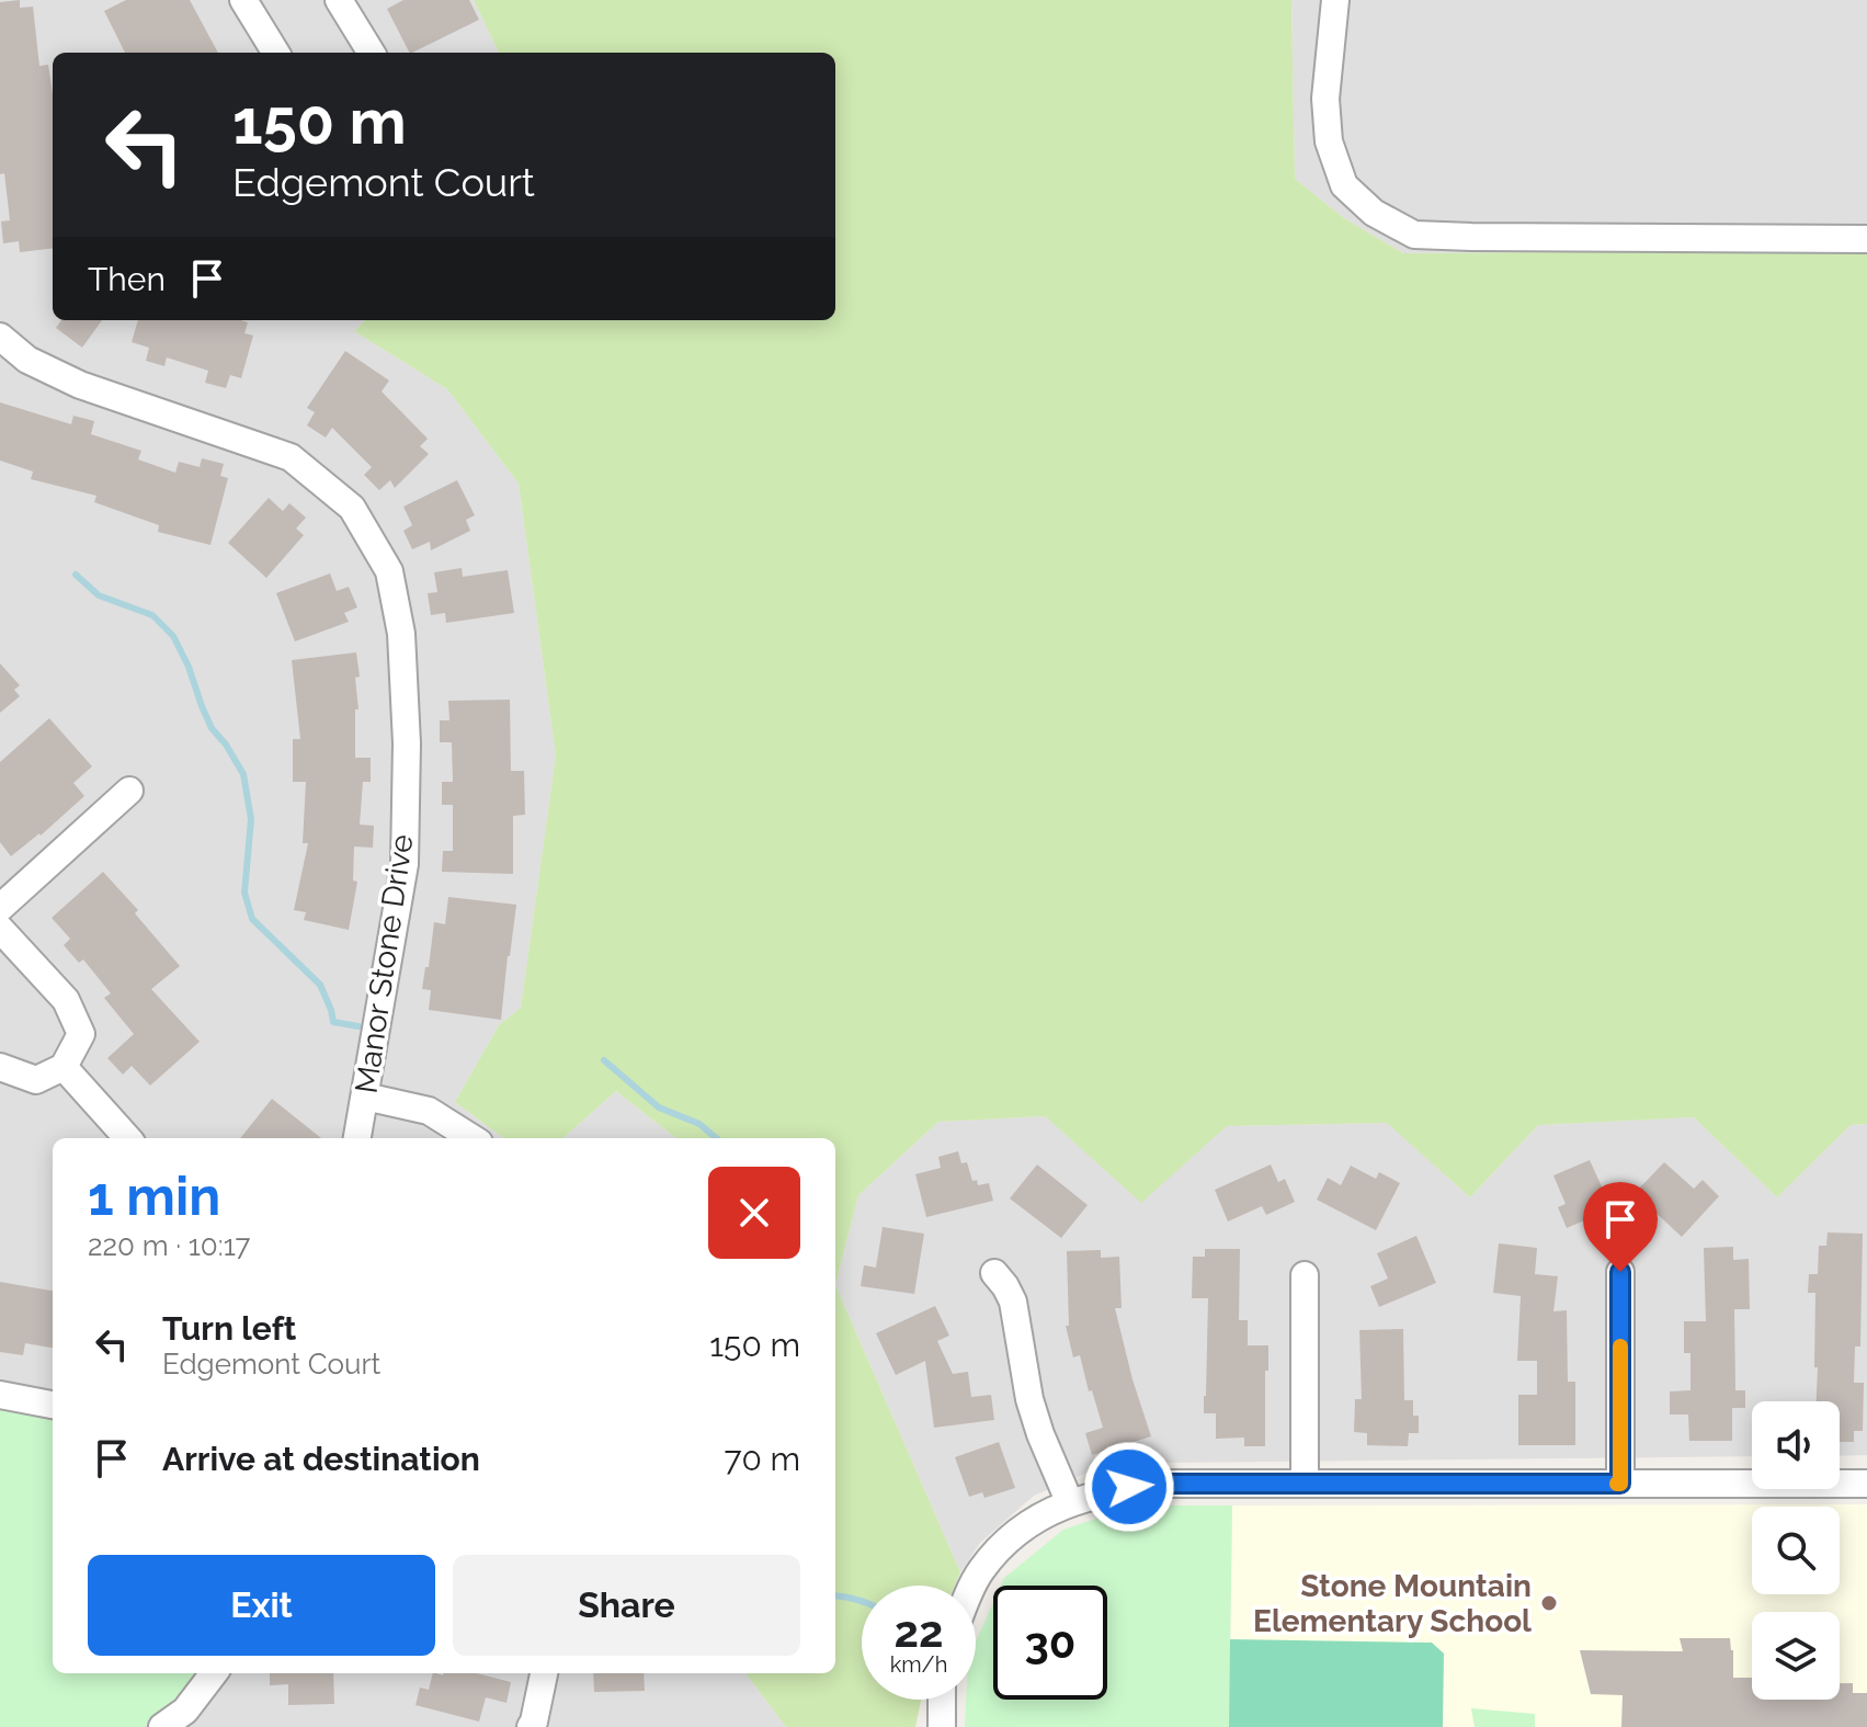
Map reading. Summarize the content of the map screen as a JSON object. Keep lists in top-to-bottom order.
{
  "streets": {
    "street": ["Manor Stone Drive"]
  },
  "places": ["Stone Mountain Elementary School"],
  "page": {
    "turn": ["150 m", "Edgemont Court"],
    "then": "Then",
    "heading": ["1 min", "220 m · 10:17"],
    "list": [
      {
        "name": "Turn left",
        "note": "Edgemont Court",
        "value": "150 m"
      },
      {
        "name": "Arrive at destination",
        "value": "70 m"
      }
    ],
    "buttons": ["Exit", "Share"],
    "speed": "22 km/h",
    "limit": "30"
  }
}
